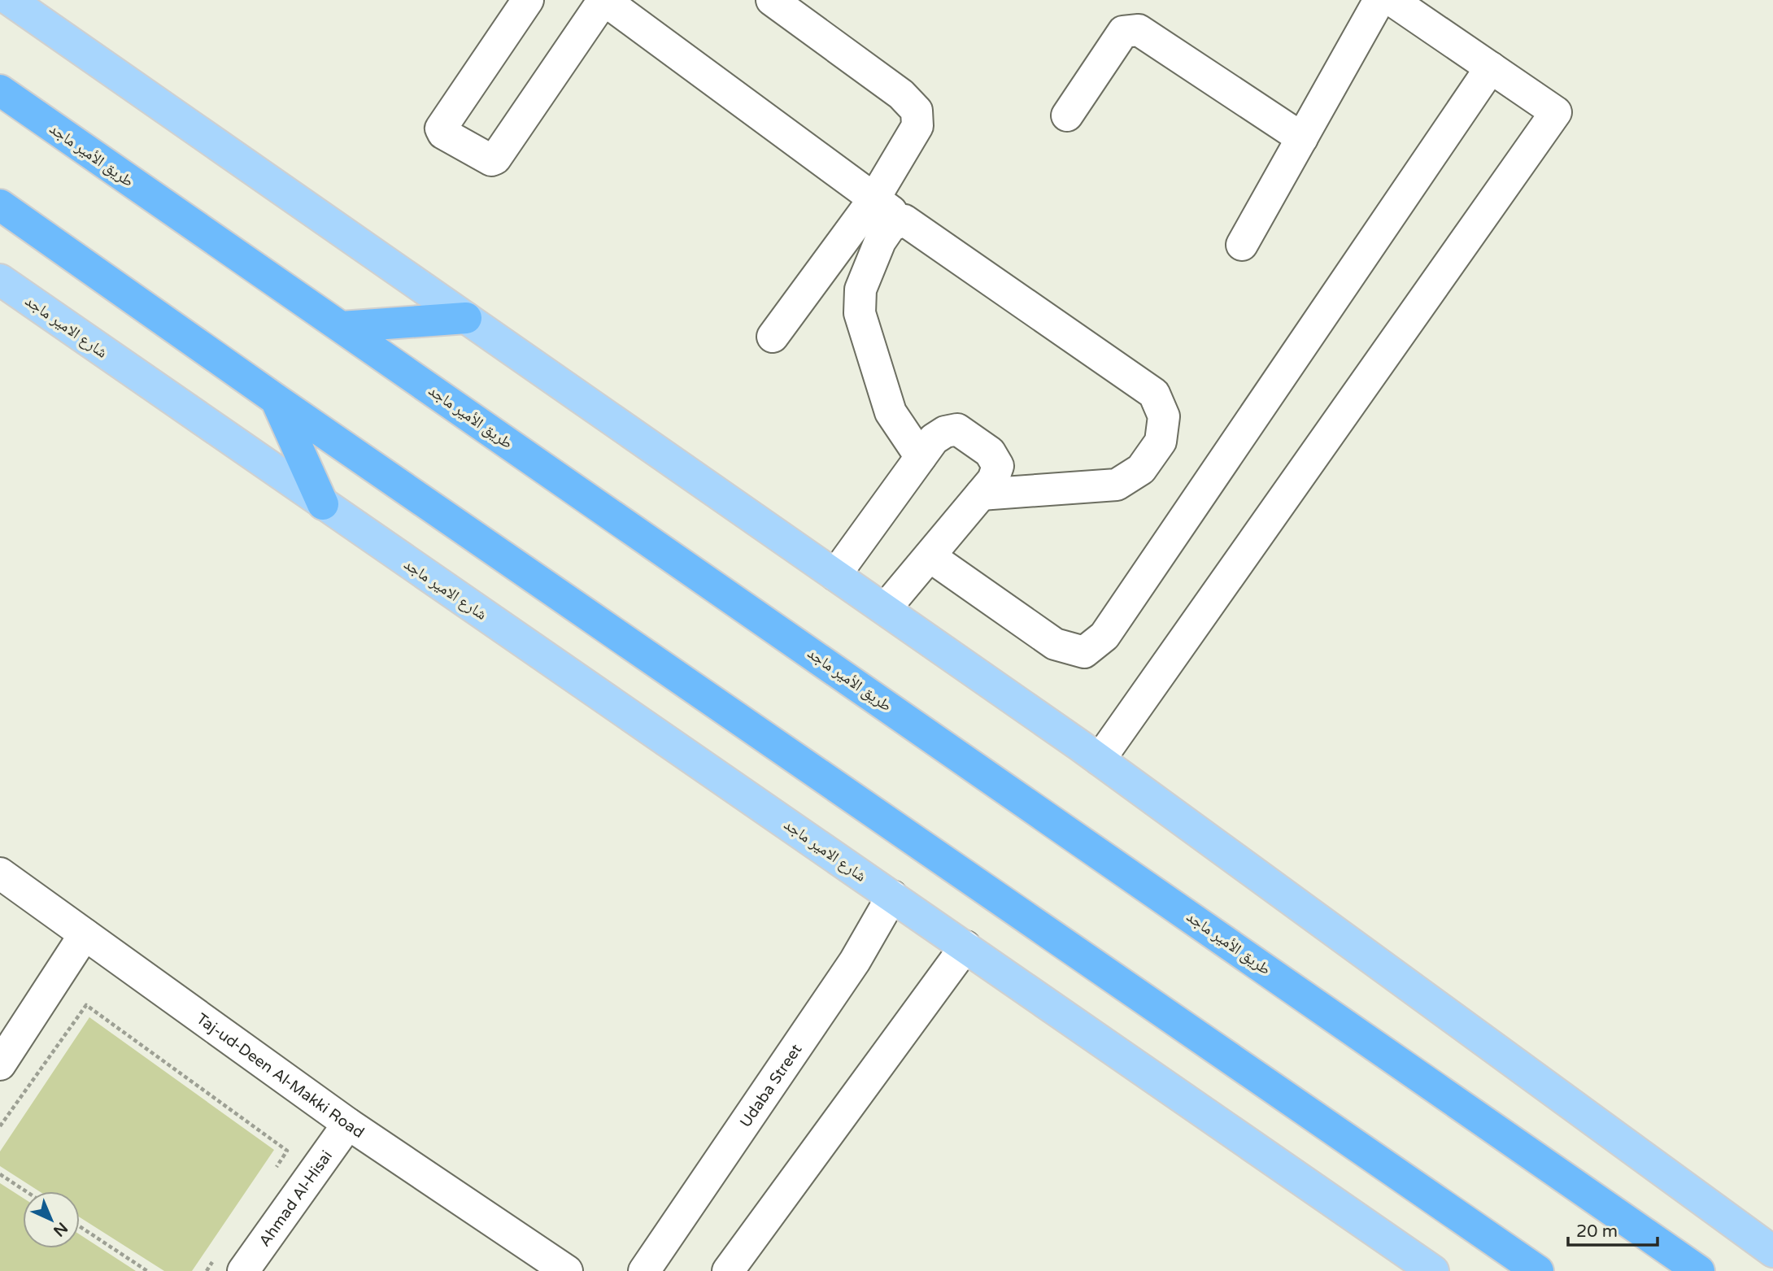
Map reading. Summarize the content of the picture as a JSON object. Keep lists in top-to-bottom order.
{
  "streets": {
    "highway": ["طريق الأمير ماجد"],
    "main road": ["شارع الامير ماجد"],
    "street": ["Taj-ud-Deen Al-Makki Road", "Udaba Street", "Ahmad Al-Hisai"]
  },
  "crossings": [
    ["شارع الامير ماجد", "Udaba Street"],
    ["Taj-ud-Deen Al-Makki Road", "Ahmad Al-Hisai"]
  ],
  "scale_bar": "20 m",
  "north": "bottom right"
}
